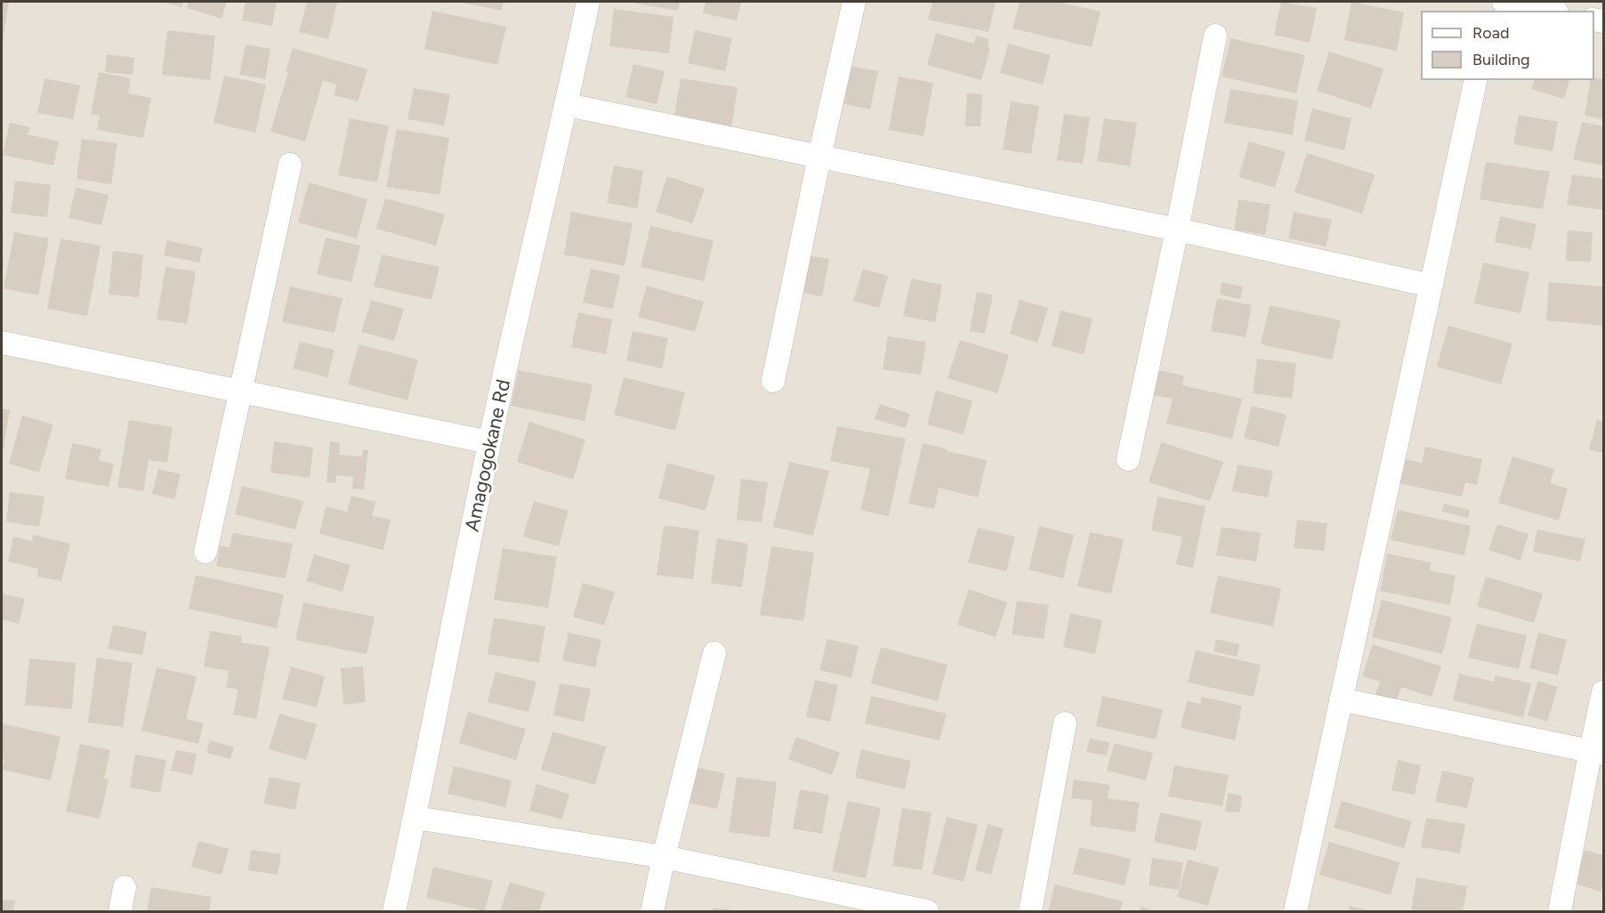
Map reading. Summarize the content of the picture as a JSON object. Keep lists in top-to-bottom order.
{
  "streets": {
    "street": ["Amagogokane Rd"]
  },
  "legend": ["Road", "Building"]
}
